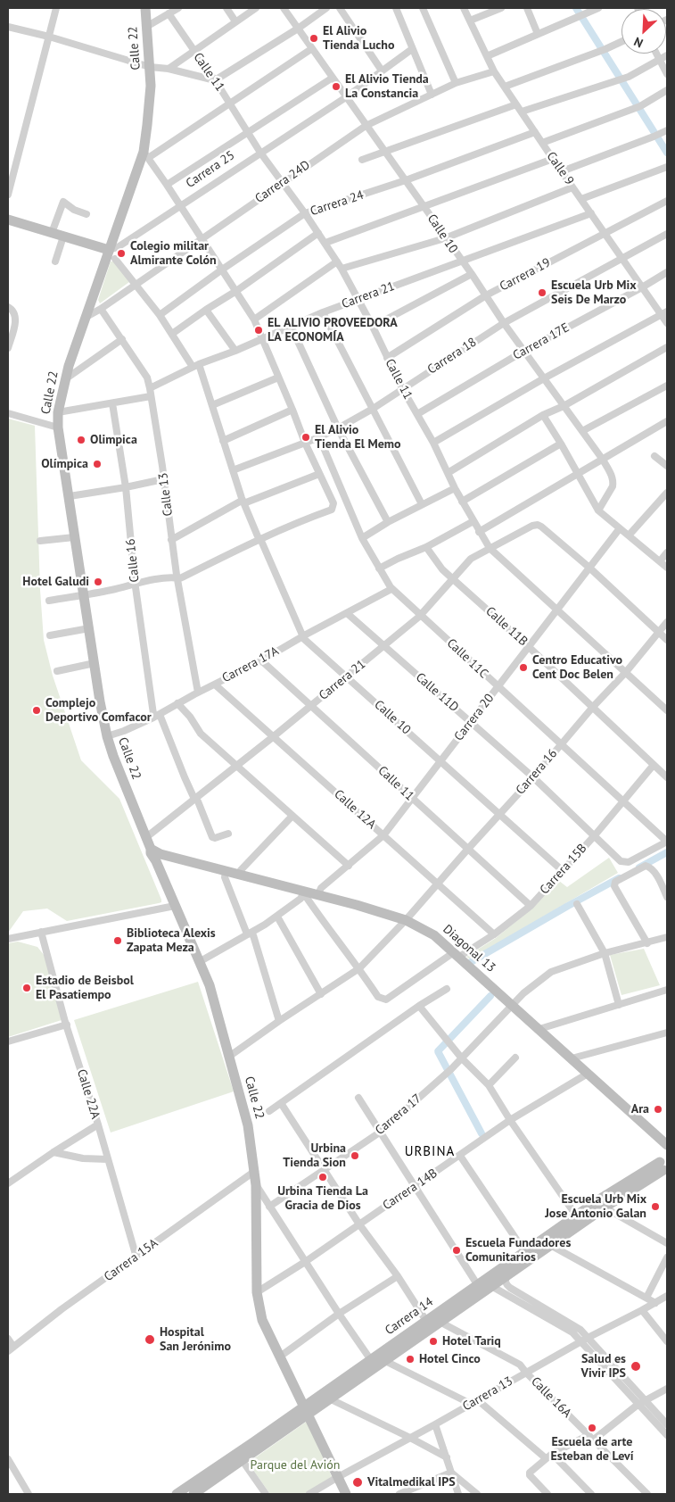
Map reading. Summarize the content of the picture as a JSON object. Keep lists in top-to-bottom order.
{
  "streets": {
    "street": [
      "Calle 22",
      "Calle 11",
      "Calle 9",
      "Carrera 25",
      "Carrera 24D",
      "Carrera 24",
      "Calle 10",
      "Carrera 19",
      "Carrera 21",
      "Carrera 17E",
      "Carrera 18",
      "Calle 13",
      "Calle 16",
      "Calle 11B",
      "Calle 11C",
      "Carrera 17A",
      "Calle 11D",
      "Carrera 20",
      "Carrera 16",
      "Calle 12A",
      "Carrera 15B",
      "Diagonal 13",
      "Calle 22A",
      "Carrera 17",
      "Carrera 14B",
      "Carrera 15A",
      "Carrera 14",
      "Carrera 13",
      "Calle 16A"
    ]
  },
  "crossings": [
    ["Calle 22", "Carrera 25"],
    ["Calle 22", "Carrera 24D"],
    ["Calle 22", "Carrera 21"],
    ["Calle 22", "Carrera 17A"],
    ["Calle 22", "Diagonal 13"],
    ["Calle 22", "Carrera 14B"],
    ["Calle 22", "Carrera 15A"],
    ["Calle 22", "Carrera 14"],
    ["Calle 22", "Carrera 13"],
    ["Calle 11", "Carrera 25"],
    ["Calle 11", "Carrera 24D"],
    ["Calle 11", "Carrera 24"],
    ["Calle 11", "Carrera 19"],
    ["Calle 11", "Carrera 21"],
    ["Calle 11", "Carrera 17E"],
    ["Calle 11", "Carrera 18"],
    ["Calle 11", "Carrera 17A"],
    ["Calle 11", "Carrera 20"],
    ["Calle 11", "Carrera 16"],
    ["Calle 11", "Carrera 15B"],
    ["Calle 9", "Carrera 24D"],
    ["Calle 9", "Carrera 24"],
    ["Calle 9", "Carrera 19"],
    ["Calle 9", "Carrera 21"],
    ["Calle 9", "Carrera 17E"],
    ["Calle 9", "Carrera 18"],
    ["Carrera 25", "Calle 10"],
    ["Carrera 24D", "Calle 10"],
    ["Carrera 24D", "Calle 13"],
    ["Carrera 24", "Calle 10"],
    ["Calle 10", "Carrera 19"],
    ["Calle 10", "Carrera 21"],
    ["Calle 10", "Carrera 17E"],
    ["Calle 10", "Carrera 18"],
    ["Calle 10", "Carrera 17A"],
    ["Calle 10", "Carrera 20"],
    ["Calle 10", "Carrera 16"],
    ["Calle 10", "Carrera 15B"],
    ["Carrera 21", "Calle 13"],
    ["Carrera 21", "Calle 11B"],
    ["Carrera 21", "Calle 11C"],
    ["Carrera 21", "Calle 11D"],
    ["Carrera 21", "Carrera 20"],
    ["Carrera 21", "Calle 12A"],
    ["Carrera 18", "Calle 11C"],
    ["Calle 13", "Carrera 17A"],
    ["Calle 16", "Carrera 17A"],
    ["Calle 11B", "Carrera 20"],
    ["Calle 11B", "Carrera 16"],
    ["Calle 11B", "Carrera 15B"],
    ["Calle 11C", "Carrera 17A"],
    ["Calle 11C", "Calle 11D"],
    ["Calle 11C", "Carrera 20"],
    ["Calle 11C", "Carrera 16"],
    ["Calle 11C", "Carrera 15B"],
    ["Carrera 17A", "Calle 11D"],
    ["Carrera 17A", "Calle 12A"],
    ["Calle 11D", "Carrera 20"],
    ["Calle 11D", "Carrera 16"],
    ["Calle 11D", "Carrera 15B"],
    ["Carrera 20", "Calle 12A"],
    ["Carrera 20", "Diagonal 13"],
    ["Carrera 16", "Calle 12A"],
    ["Carrera 16", "Diagonal 13"],
    ["Calle 12A", "Carrera 15B"],
    ["Carrera 15B", "Diagonal 13"],
    ["Diagonal 13", "Carrera 17"],
    ["Diagonal 13", "Carrera 14B"],
    ["Calle 22A", "Carrera 15A"],
    ["Carrera 14", "Calle 16A"],
    ["Carrera 13", "Calle 16A"]
  ],
  "districts": ["URBINA"],
  "parks": ["Parque del Avión"],
  "places": [
    "El Alivio Tienda Lucho",
    "El Alivio Tienda La Constancia",
    "Colegio militar Almirante Colón",
    "Escuela Urb Mix Seis De Marzo",
    "EL ALIVIO PROVEEDORA LA ECONOMÍA",
    "El Alivio Tienda El Memo",
    "Olimpica",
    "Olímpica",
    "Hotel Galudi",
    "Centro Educativo Cent Doc Belen",
    "Complejo Deportivo Comfacor",
    "Biblioteca Alexis Zapata Meza",
    "Estadio de Beisbol El Pasatiempo",
    "Ara",
    "Urbina Tienda Sion",
    "Urbina Tienda La Gracia de Dios",
    "Escuela Urb Mix Jose Antonio Galan",
    "Escuela Fundadores Comunitarios",
    "Hospital San Jerónimo",
    "Hotel Tariq",
    "Hotel Cinco",
    "Salud es Vivir IPS",
    "Escuela de arte Esteban de Leví",
    "Vitalmedikal IPS"
  ],
  "north": "bottom left"
}
